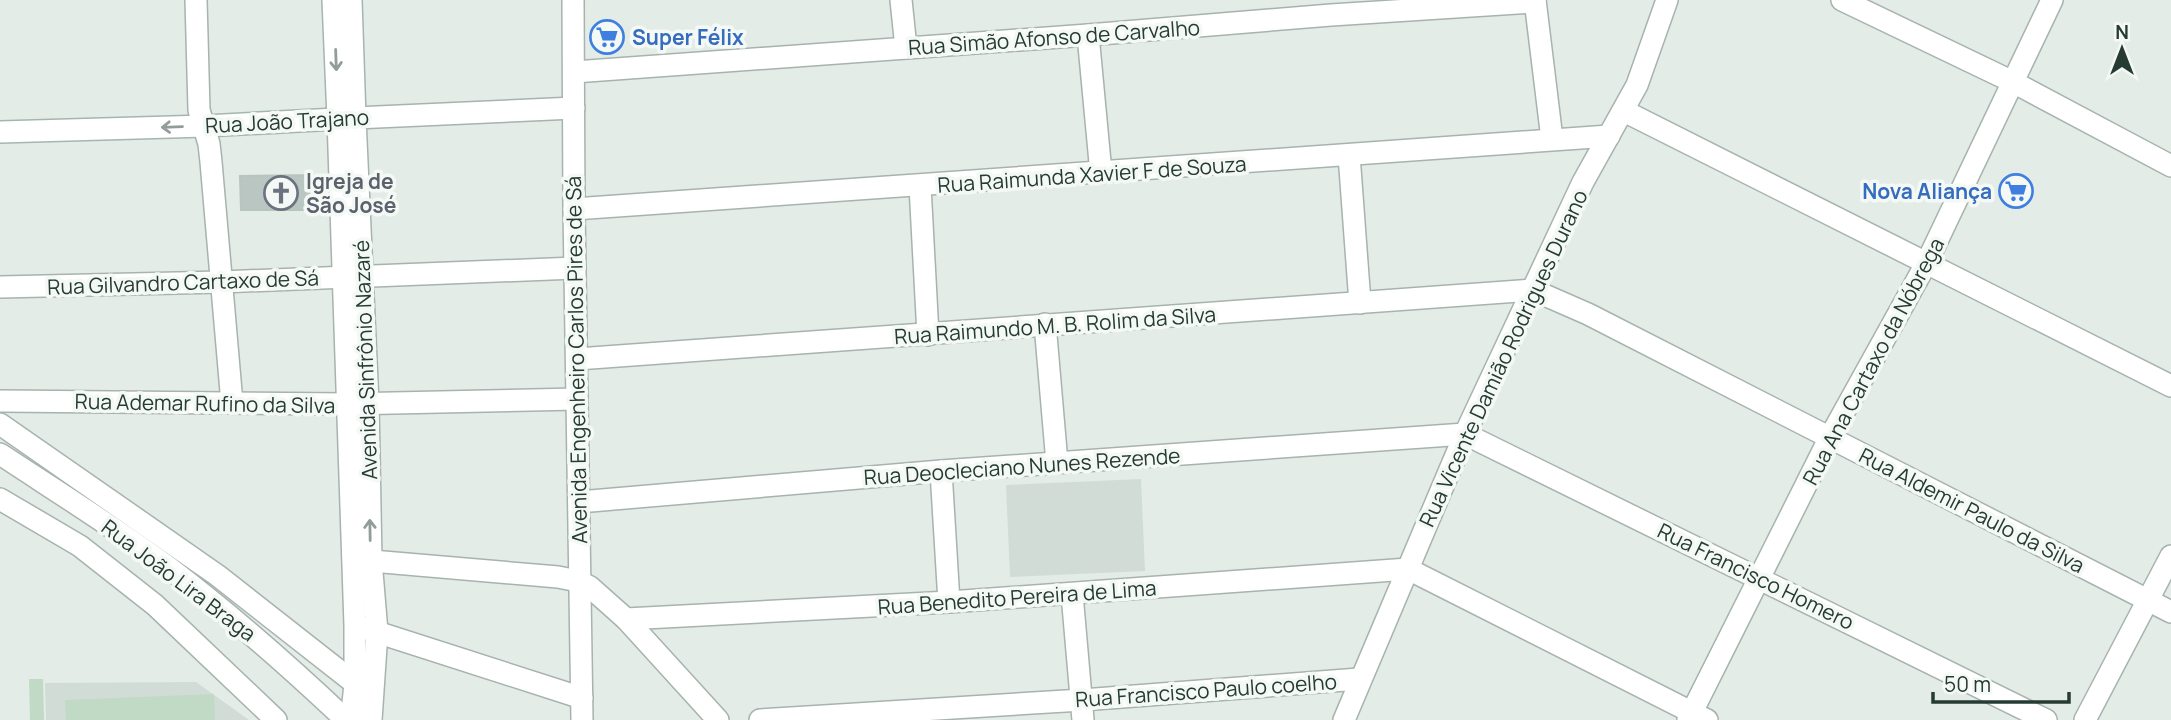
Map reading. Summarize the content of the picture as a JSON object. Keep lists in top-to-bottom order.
{
  "streets": {
    "street": [
      "Rua Simão Afonso de Carvalho",
      "Rua João Trajano",
      "Rua Raimunda Xavier F de Souza",
      "Rua Gilvandro Cartaxo de Sá",
      "Rua Raimundo M. B. Rolim da Silva",
      "Rua Vicente Damião Rodrigues Durano",
      "Avenida Sinfrônio Nazaré",
      "Avenida Engenheiro Carlos Pires de Sá",
      "Rua Ana Cartaxo da Nóbrega",
      "Rua Ademar Rufino da Silva",
      "Rua Deocleciano Nunes Rezende",
      "Rua Aldemir Paulo da Silva",
      "Rua Francisco Homero",
      "Rua João Lira Braga",
      "Rua Benedito Pereira de Lima",
      "Rua Francisco Paulo coelho"
    ]
  },
  "crossings": [
    ["Rua Simão Afonso de Carvalho", "Avenida Engenheiro Carlos Pires de Sá"],
    ["Rua João Trajano", "Avenida Sinfrônio Nazaré"],
    ["Rua João Trajano", "Avenida Engenheiro Carlos Pires de Sá"],
    ["Rua Raimunda Xavier F de Souza", "Rua Vicente Damião Rodrigues Durano"],
    ["Rua Raimunda Xavier F de Souza", "Avenida Engenheiro Carlos Pires de Sá"],
    ["Rua Gilvandro Cartaxo de Sá", "Avenida Sinfrônio Nazaré"],
    ["Rua Gilvandro Cartaxo de Sá", "Avenida Engenheiro Carlos Pires de Sá"],
    ["Rua Raimundo M. B. Rolim da Silva", "Rua Vicente Damião Rodrigues Durano"],
    ["Rua Raimundo M. B. Rolim da Silva", "Avenida Engenheiro Carlos Pires de Sá"],
    ["Rua Raimundo M. B. Rolim da Silva", "Rua Aldemir Paulo da Silva"],
    ["Rua Vicente Damião Rodrigues Durano", "Rua Deocleciano Nunes Rezende"],
    ["Rua Vicente Damião Rodrigues Durano", "Rua Aldemir Paulo da Silva"],
    ["Rua Vicente Damião Rodrigues Durano", "Rua Francisco Homero"],
    ["Rua Vicente Damião Rodrigues Durano", "Rua Benedito Pereira de Lima"],
    ["Rua Vicente Damião Rodrigues Durano", "Rua Francisco Paulo coelho"],
    ["Avenida Sinfrônio Nazaré", "Rua Ademar Rufino da Silva"],
    ["Avenida Sinfrônio Nazaré", "Rua João Lira Braga"],
    ["Avenida Engenheiro Carlos Pires de Sá", "Rua Ademar Rufino da Silva"],
    ["Avenida Engenheiro Carlos Pires de Sá", "Rua Deocleciano Nunes Rezende"],
    ["Rua Ana Cartaxo da Nóbrega", "Rua Aldemir Paulo da Silva"],
    ["Rua Ana Cartaxo da Nóbrega", "Rua Francisco Homero"],
    ["Rua Deocleciano Nunes Rezende", "Rua Francisco Homero"]
  ],
  "one_way": ["Rua João Trajano"],
  "places": {
    "supermarket": ["Super Félix", "Nova Aliança"],
    "church": ["Igreja de São José"]
  },
  "scale_bar": "50 m",
  "north": "top"
}
